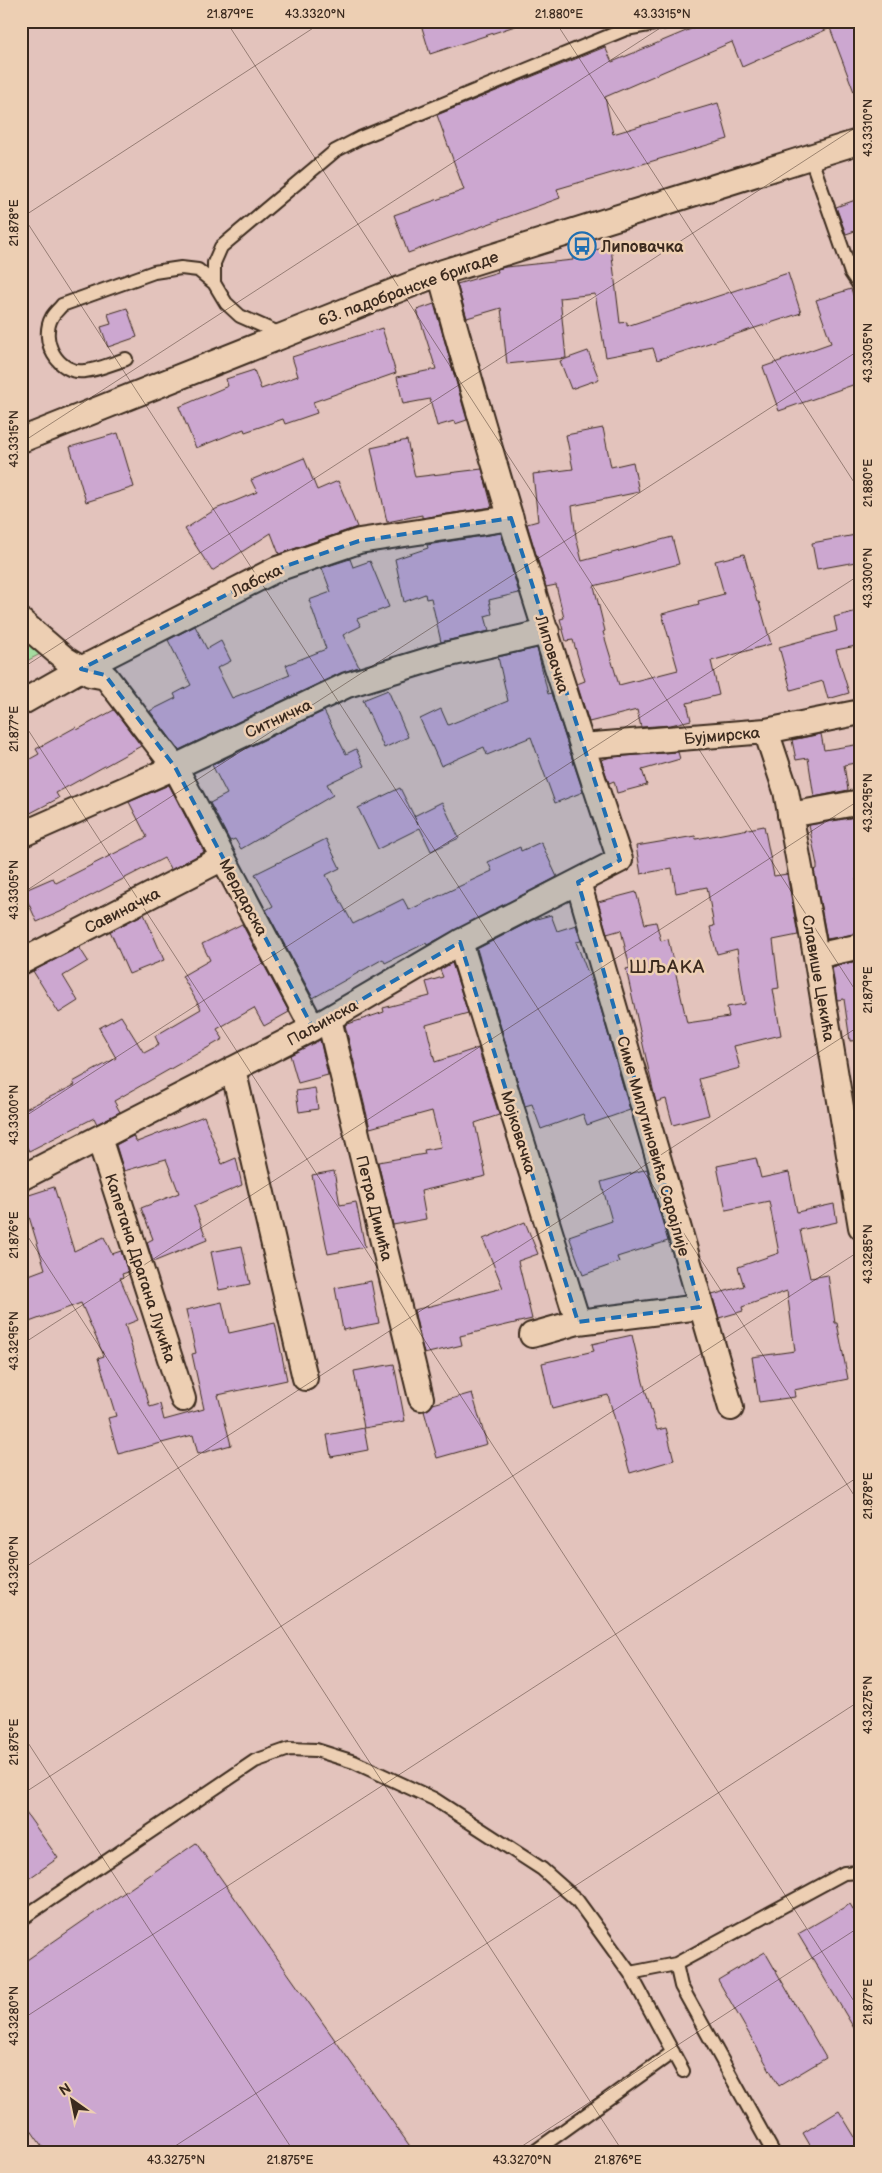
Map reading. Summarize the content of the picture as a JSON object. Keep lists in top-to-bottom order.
{
  "streets": {
    "street": [
      "63. падобранске бригаде",
      "Лабска",
      "Липовачка",
      "Ситничка",
      "Бујмирска",
      "Мердарска",
      "Савиначка",
      "Славише Цекића",
      "Паљинска",
      "Мојковачка",
      "Симе Милутиновића Сарајлије",
      "Петра Димића",
      "Капетана Драгана Лукића"
    ]
  },
  "crossings": [
    ["63. падобранске бригаде", "Липовачка"],
    ["Лабска", "Липовачка"],
    ["Лабска", "Мердарска"],
    ["Липовачка", "Ситничка"],
    ["Липовачка", "Бујмирска"],
    ["Липовачка", "Паљинска"],
    ["Ситничка", "Мердарска"],
    ["Бујмирска", "Славише Цекића"],
    ["Мердарска", "Савиначка"],
    ["Мердарска", "Паљинска"],
    ["Мердарска", "Петра Димића"],
    ["Паљинска", "Мојковачка"],
    ["Паљинска", "Симе Милутиновића Сарајлије"],
    ["Паљинска", "Петра Димића"],
    ["Паљинска", "Капетана Драгана Лукића"]
  ],
  "districts": ["ШЉАКА"],
  "places": {
    "bus stop": ["Липовачка"]
  },
  "north": "top left",
  "coordinates": [
    "21.879°E",
    "43.3320°N",
    "21.880°E",
    "43.3315°N",
    "43.3310°N",
    "21.878°E",
    "43.3305°N",
    "43.3300°N",
    "21.877°E",
    "43.3295°N",
    "21.876°E",
    "43.3285°N",
    "43.3290°N",
    "43.3275°N",
    "21.875°E",
    "43.3280°N",
    "43.3270°N"
  ]
}
